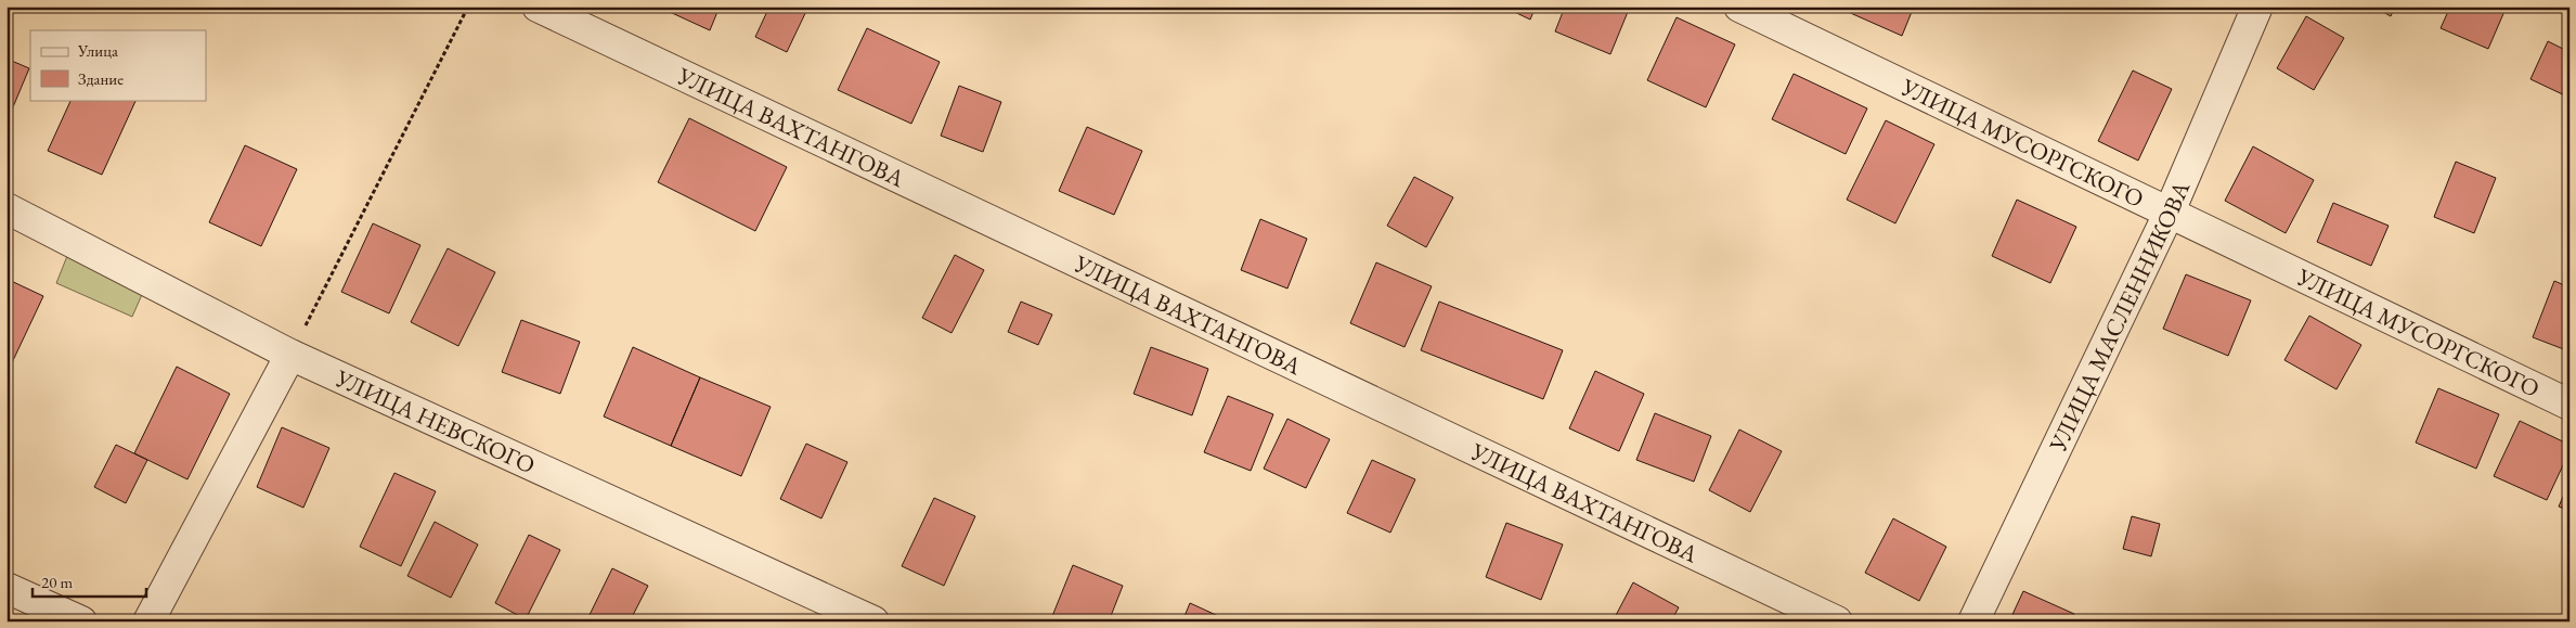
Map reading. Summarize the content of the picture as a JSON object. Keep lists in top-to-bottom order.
{
  "streets": {
    "street": [
      "УЛИЦА ВАХТАНГОВА",
      "УЛИЦА МУСОРГСКОГО",
      "УЛИЦА МАСЛЕННИКОВА",
      "УЛИЦА НЕВСКОГО"
    ]
  },
  "crossings": [
    ["УЛИЦА МУСОРГСКОГО", "УЛИЦА МАСЛЕННИКОВА"]
  ],
  "legend": ["Улица", "Здание"],
  "scale_bar": "20 m"
}
